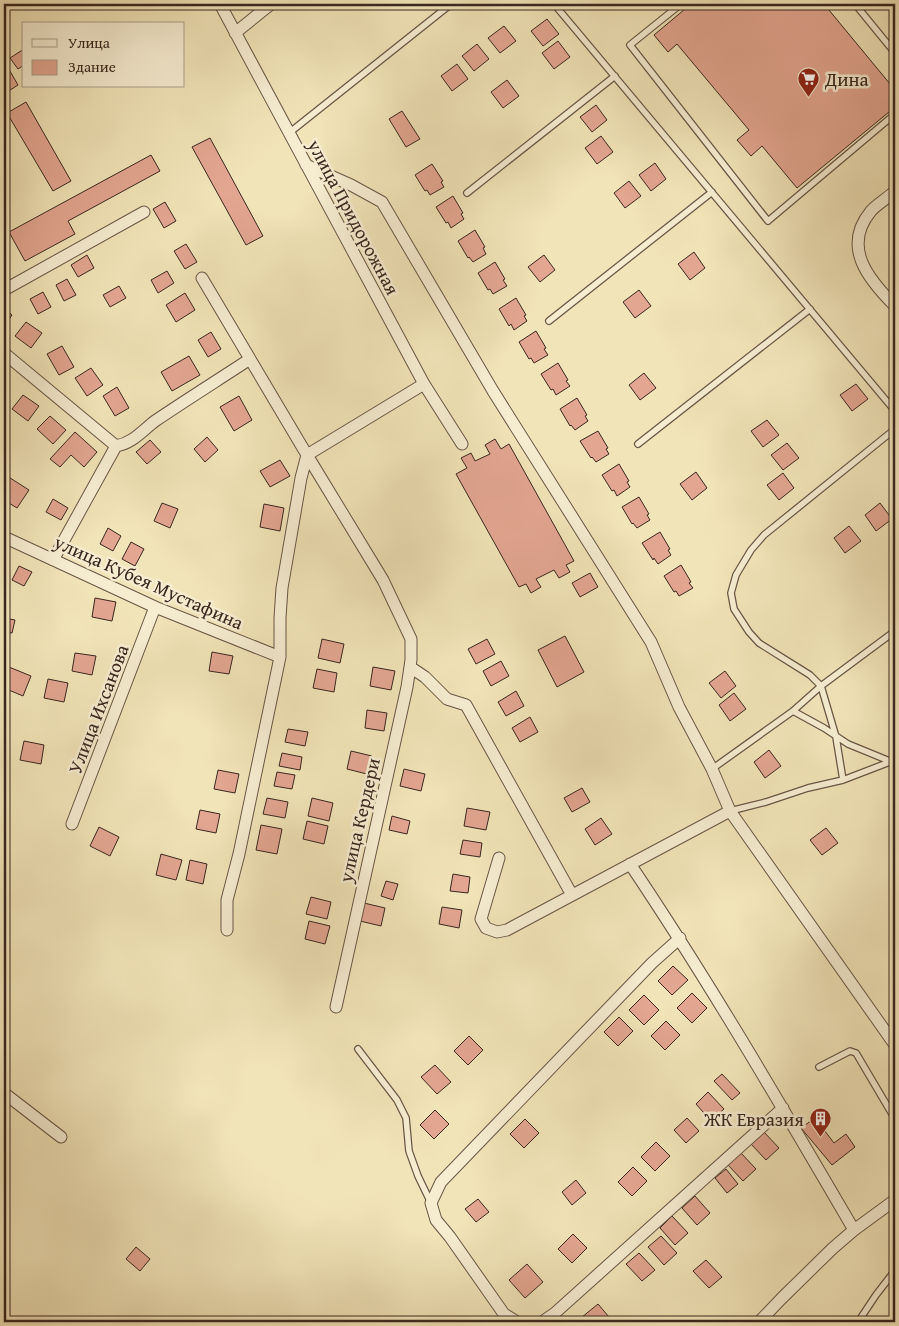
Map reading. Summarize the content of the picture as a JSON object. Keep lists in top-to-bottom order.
{
  "streets": {
    "street": [
      "улица Придорожная",
      "улица Кубея Мустафина",
      "Улица Ихсанова",
      "улица Кердери"
    ]
  },
  "crossings": [
    ["улица Кубея Мустафина", "Улица Ихсанова"]
  ],
  "places": {
    "supermarket": ["Дина"],
    "building": ["ЖК Евразия"]
  },
  "legend": ["Улица", "Здание"]
}
